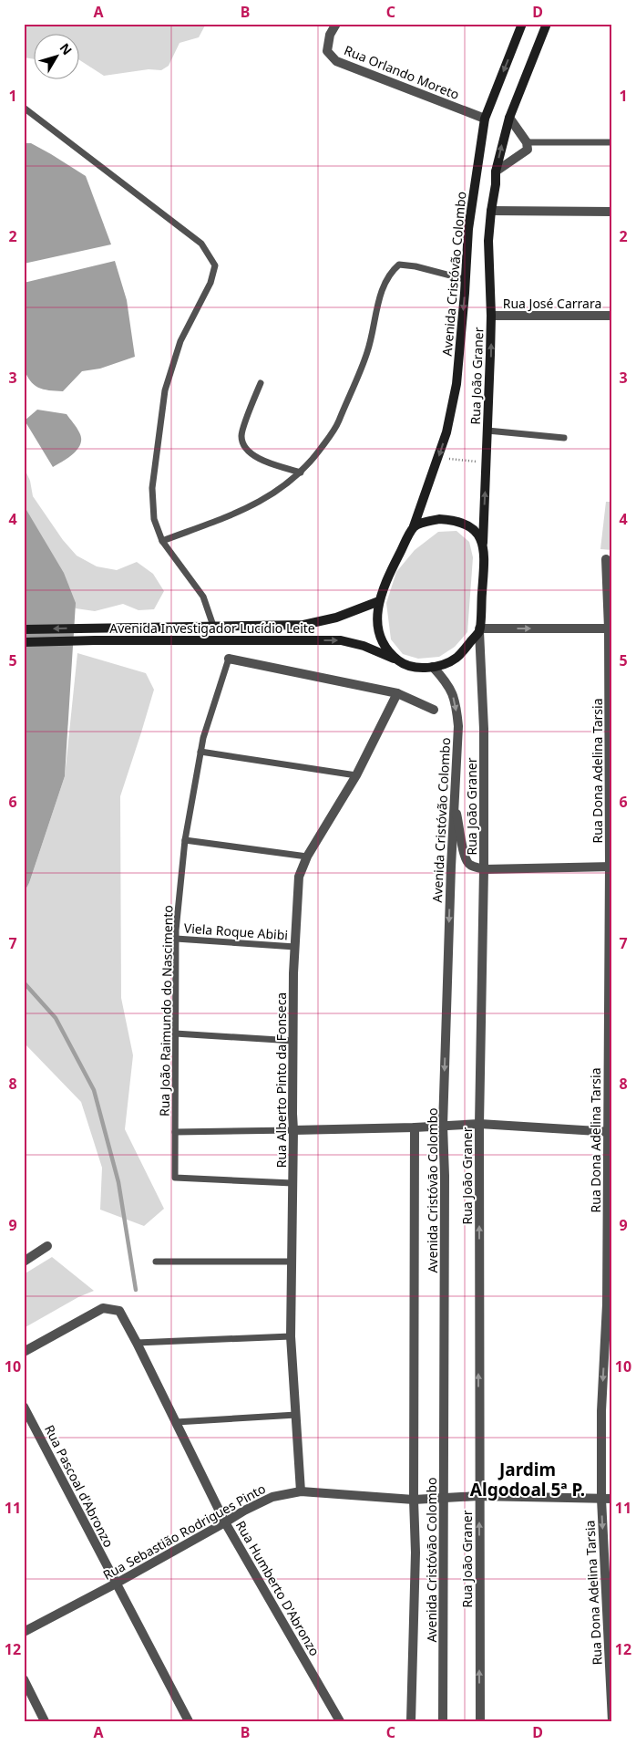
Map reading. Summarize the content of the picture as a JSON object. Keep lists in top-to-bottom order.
{
  "streets": {
    "main road": ["Avenida Cristóvão Colombo", "Rua João Graner", "Avenida Investigador Lucídio Leite"],
    "street": [
      "Rua Orlando Moreto",
      "Rua José Carrara",
      "Rua Dona Adelina Tarsia",
      "Rua Alberto Pinto da Fonseca",
      "Rua Pascoal d'Abronzo",
      "Rua Sebastião Rodrigues Pinto",
      "Rua Humberto D'Abronzo"
    ],
    "lane": ["Viela Roque Abibi", "Rua João Raimundo do Nascimento"]
  },
  "crossings": [
    ["Rua Orlando Moreto", "Avenida Cristóvão Colombo"],
    ["Avenida Cristóvão Colombo", "Rua João Graner"],
    ["Avenida Cristóvão Colombo", "Avenida Investigador Lucídio Leite"],
    ["Avenida Cristóvão Colombo", "Rua Sebastião Rodrigues Pinto"],
    ["Rua José Carrara", "Rua João Graner"],
    ["Rua João Graner", "Avenida Investigador Lucídio Leite"],
    ["Rua João Graner", "Rua Sebastião Rodrigues Pinto"],
    ["Rua Dona Adelina Tarsia", "Rua Sebastião Rodrigues Pinto"],
    ["Viela Roque Abibi", "Rua João Raimundo do Nascimento"],
    ["Viela Roque Abibi", "Rua Alberto Pinto da Fonseca"],
    ["Rua João Raimundo do Nascimento", "Rua Alberto Pinto da Fonseca"],
    ["Rua Alberto Pinto da Fonseca", "Rua Sebastião Rodrigues Pinto"],
    ["Rua Pascoal d'Abronzo", "Rua Sebastião Rodrigues Pinto"],
    ["Rua Sebastião Rodrigues Pinto", "Rua Humberto D'Abronzo"]
  ],
  "one_way": ["Rua João Graner", "Rua Dona Adelina Tarsia"],
  "districts": ["Jardim Algodoal 5ª P."],
  "north": "top right",
  "grid": {
    "columns": [
      "A",
      "B",
      "C",
      "D"
    ],
    "rows": [
      "1",
      "2",
      "3",
      "4",
      "5",
      "6",
      "7",
      "8",
      "9",
      "10",
      "11",
      "12"
    ]
  }
}
